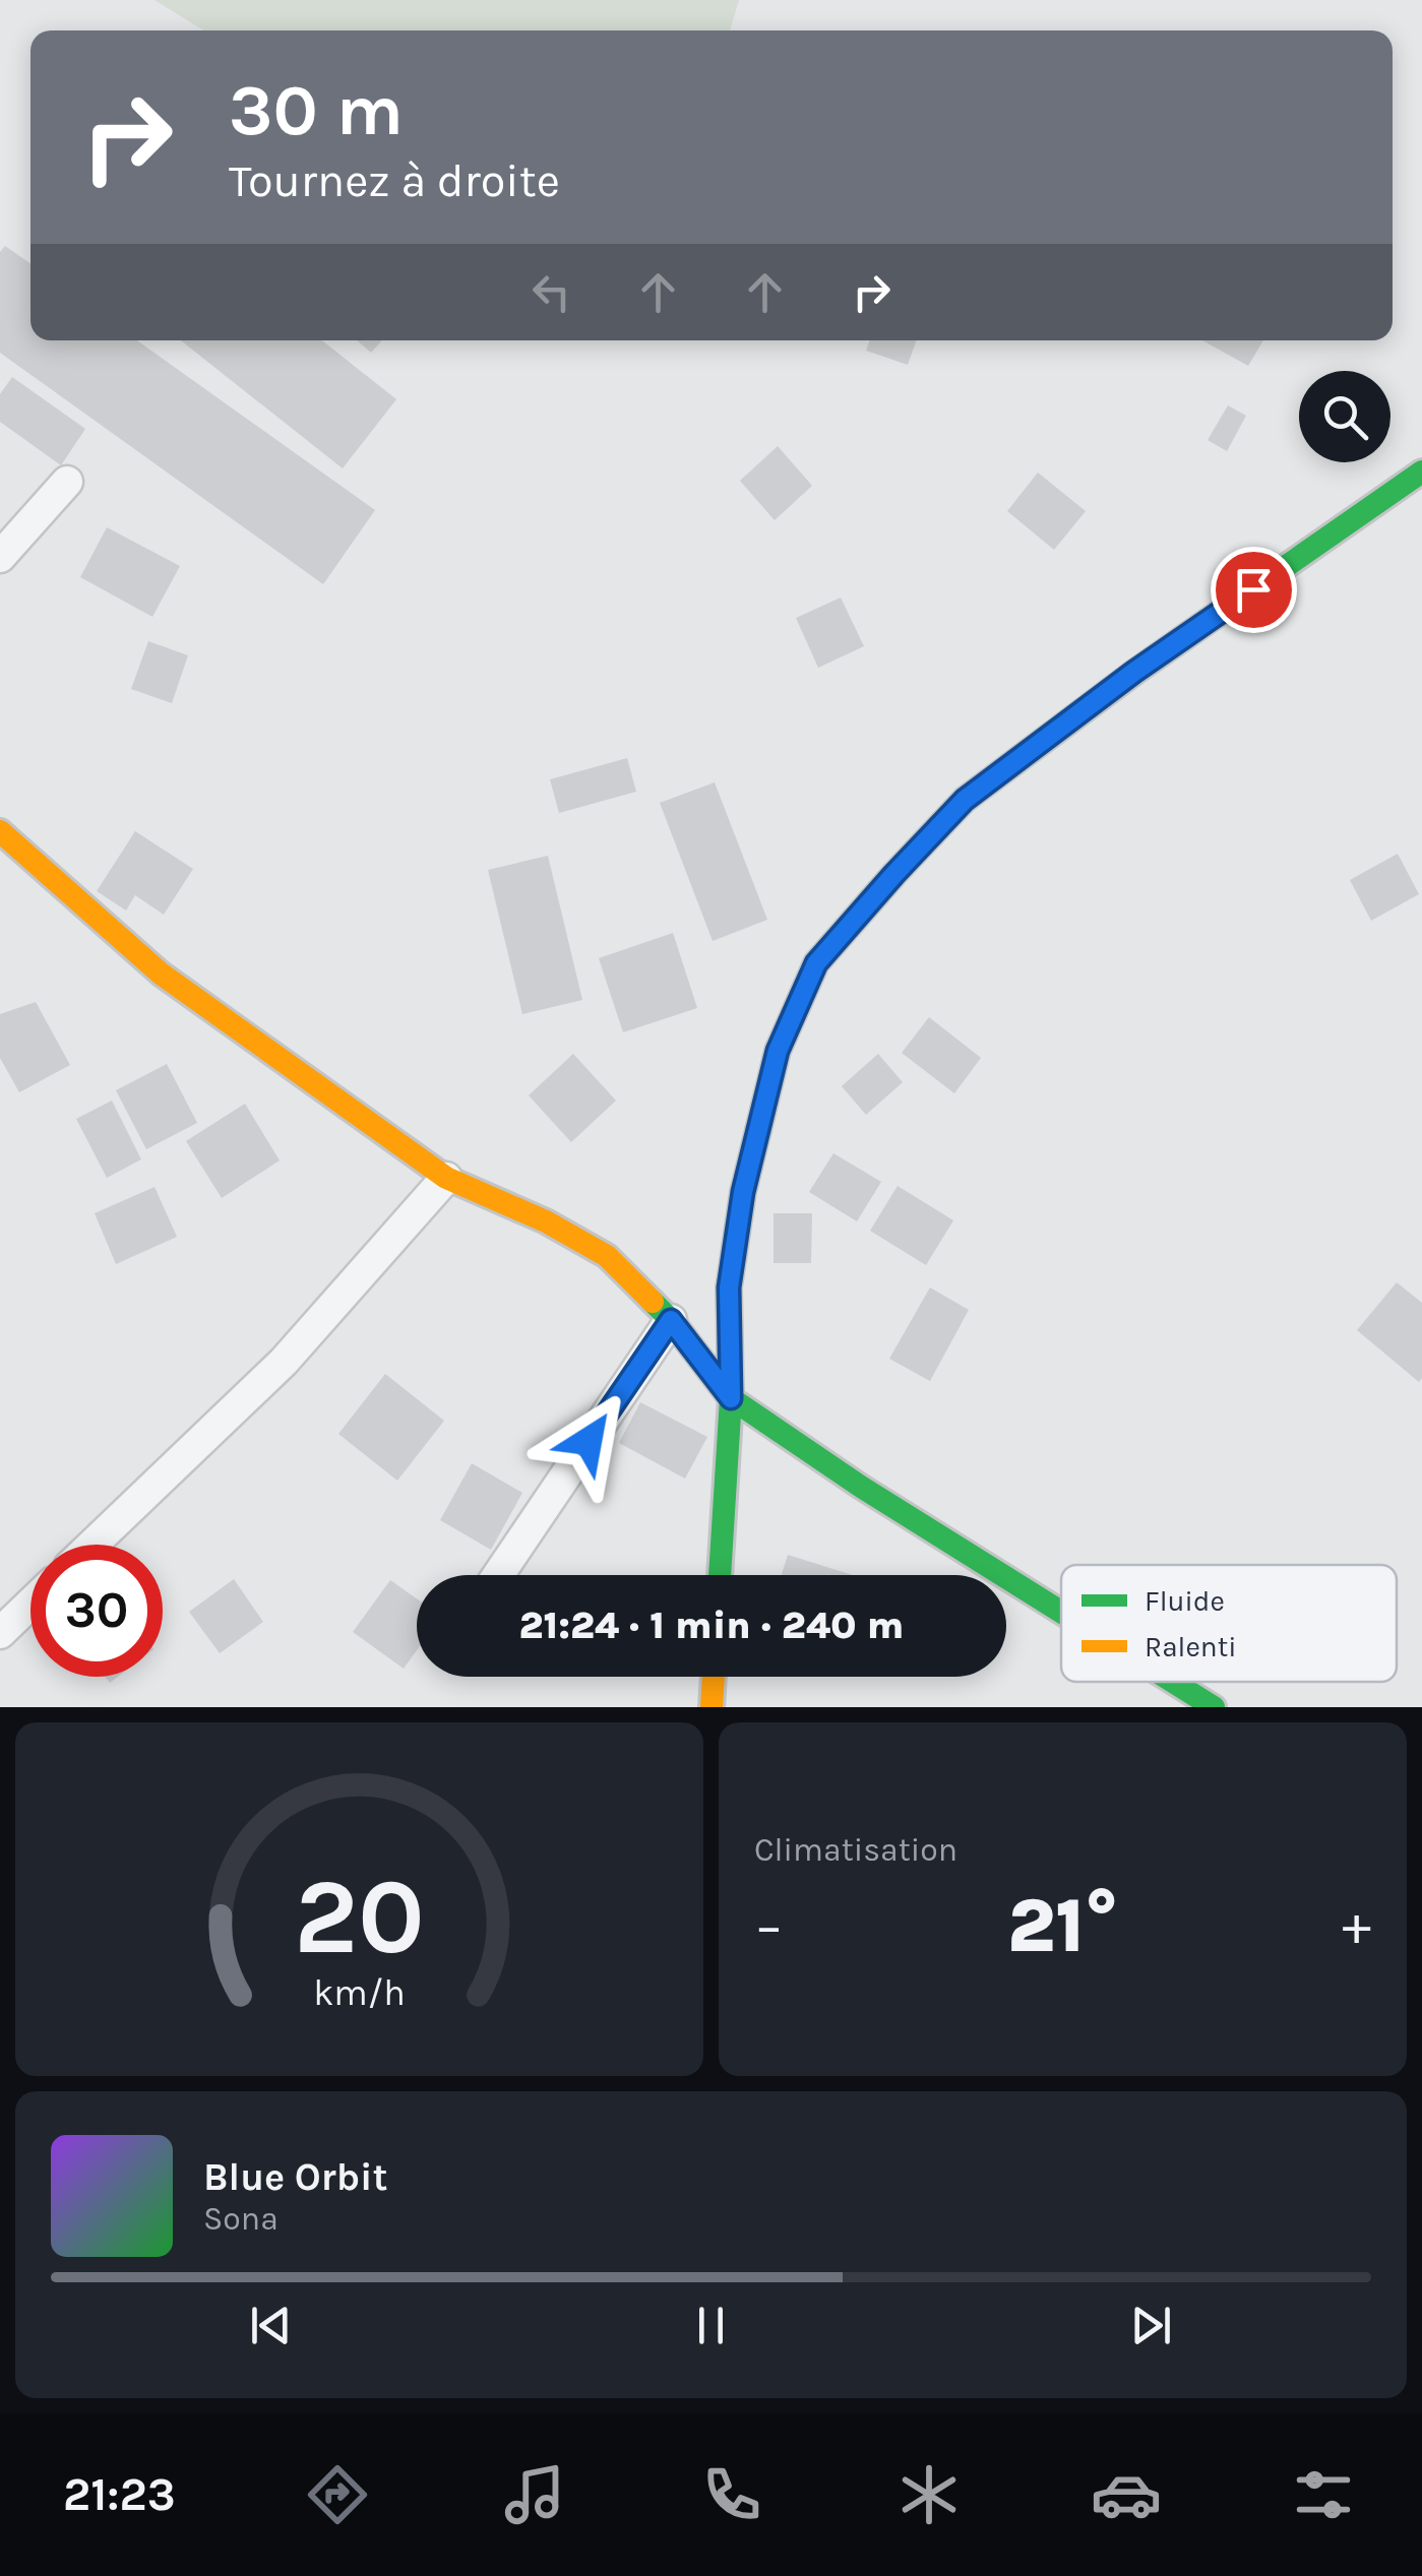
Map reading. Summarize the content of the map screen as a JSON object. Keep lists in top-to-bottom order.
{
  "legend": ["Fluide", "Ralenti"],
  "page": {
    "turn": ["30 m", "Tournez à droite"],
    "limit": "30",
    "trip": "21:24 · 1 min · 240 m",
    "tile": "Climatisation",
    "heat": ["−", "21°", "+"],
    "song": ["Blue Orbit", "Sona"],
    "tabs": "21:23",
    "gauge": ["20", "km/h"]
  }
}
